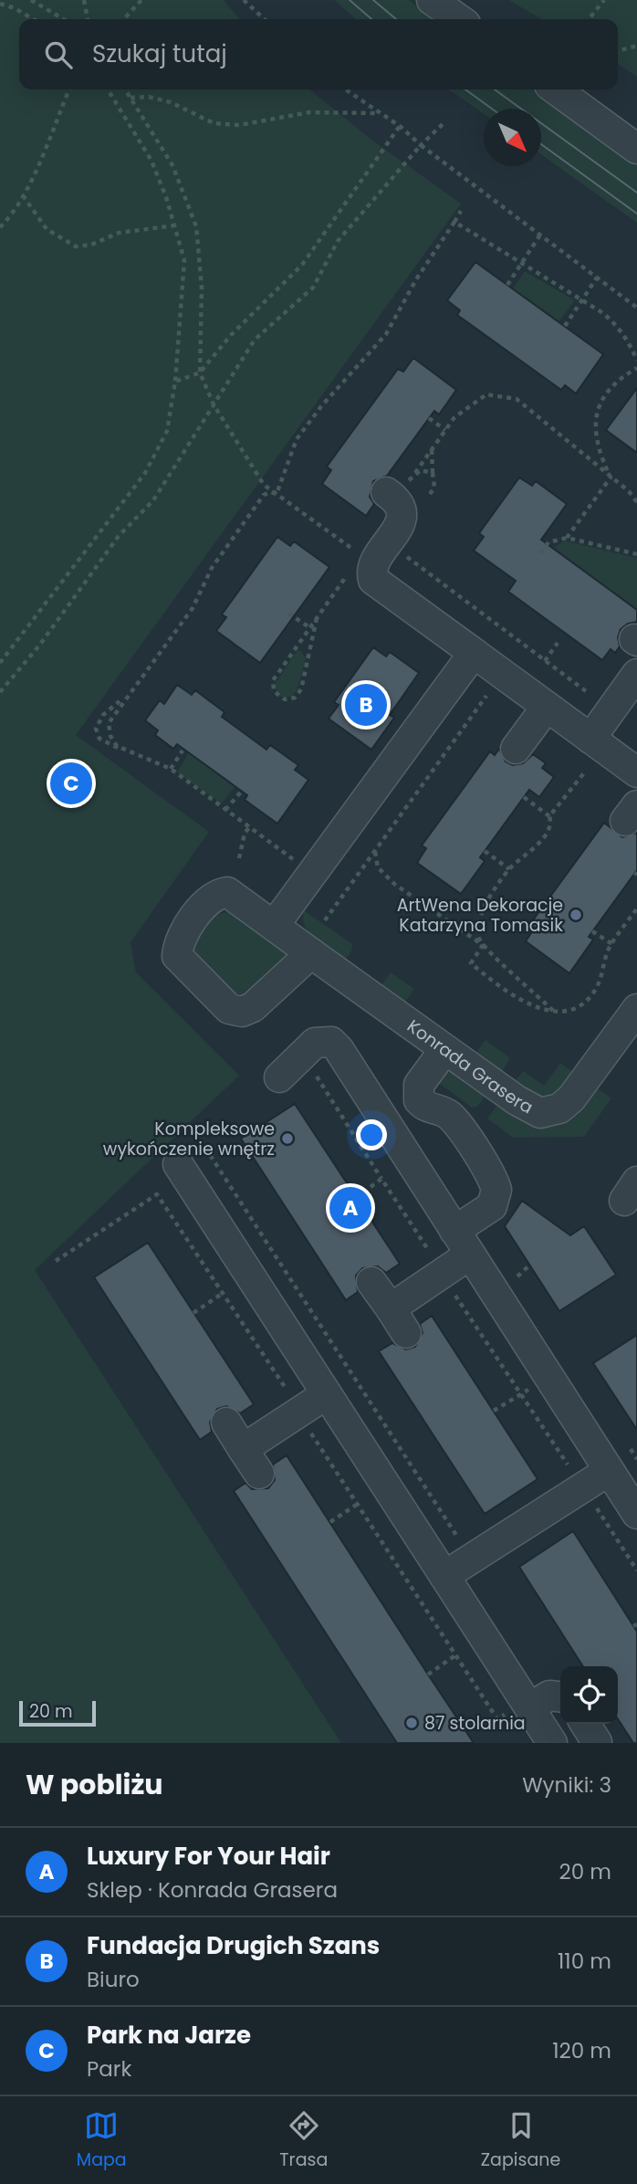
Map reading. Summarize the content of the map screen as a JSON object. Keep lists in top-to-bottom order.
{
  "streets": {
    "street": ["Konrada Grasera"]
  },
  "places": ["ArtWena Dekoracje Katarzyna Tomasik", "Kompleksowe wykończenie wnętrz", "87 stolarnia"],
  "scale_bar": "20 m",
  "north": "bottom right",
  "page": {
    "search": "Szukaj tutaj",
    "pins": ["B", "C", "A"],
    "scale": "20 m",
    "heading": ["W pobliżu", "Wyniki: 3"],
    "list": [
      {
        "mark": "A",
        "name": "Luxury For Your Hair",
        "note": "Sklep · Konrada Grasera",
        "value": "20 m"
      },
      {
        "mark": "B",
        "name": "Fundacja Drugich Szans",
        "note": "Biuro",
        "value": "110 m"
      },
      {
        "mark": "C",
        "name": "Park na Jarze",
        "note": "Park",
        "value": "120 m"
      }
    ],
    "nav": ["Mapa", "Trasa", "Zapisane"]
  }
}
